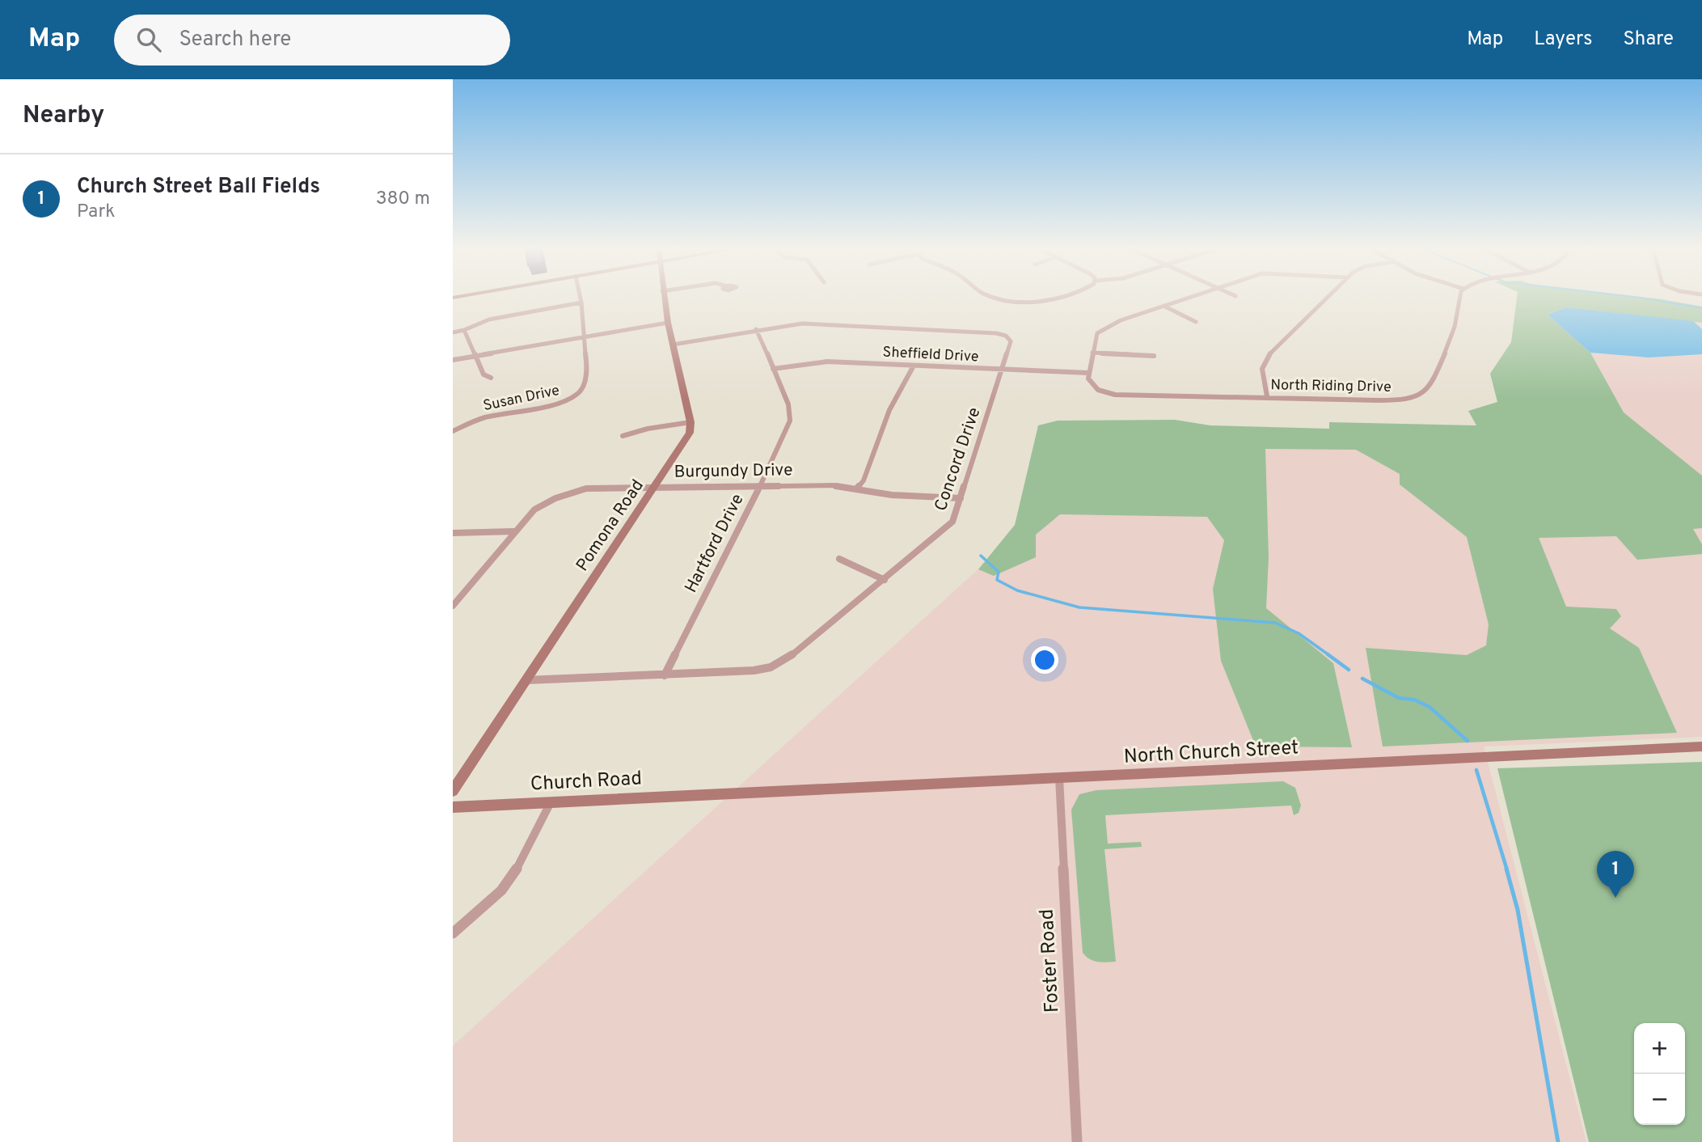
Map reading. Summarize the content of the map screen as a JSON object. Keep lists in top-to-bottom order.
{
  "streets": {
    "main road": ["Church Road"],
    "street": [
      "Sheffield Drive",
      "North Riding Drive",
      "Susan Drive",
      "Concord Drive",
      "Burgundy Drive",
      "Pomona Road",
      "Hartford Drive",
      "North Church Street",
      "Foster Road"
    ]
  },
  "crossings": [
    ["Sheffield Drive", "North Riding Drive"],
    ["Sheffield Drive", "Concord Drive"],
    ["Sheffield Drive", "Hartford Drive"],
    ["Concord Drive", "Burgundy Drive"],
    ["Concord Drive", "Pomona Road"],
    ["Concord Drive", "Hartford Drive"],
    ["Burgundy Drive", "Pomona Road"],
    ["Burgundy Drive", "Hartford Drive"],
    ["North Church Street", "Church Road"],
    ["North Church Street", "Foster Road"]
  ],
  "page": {
    "header": "Map",
    "search": "Search here",
    "nav": ["Map", "Layers", "Share"],
    "heading": "Nearby",
    "list": [
      {
        "mark": "1",
        "name": "Church Street Ball Fields",
        "note": "Park",
        "value": "380 m"
      }
    ],
    "pins": "1",
    "map_buttons": ["+", "−"]
  }
}
